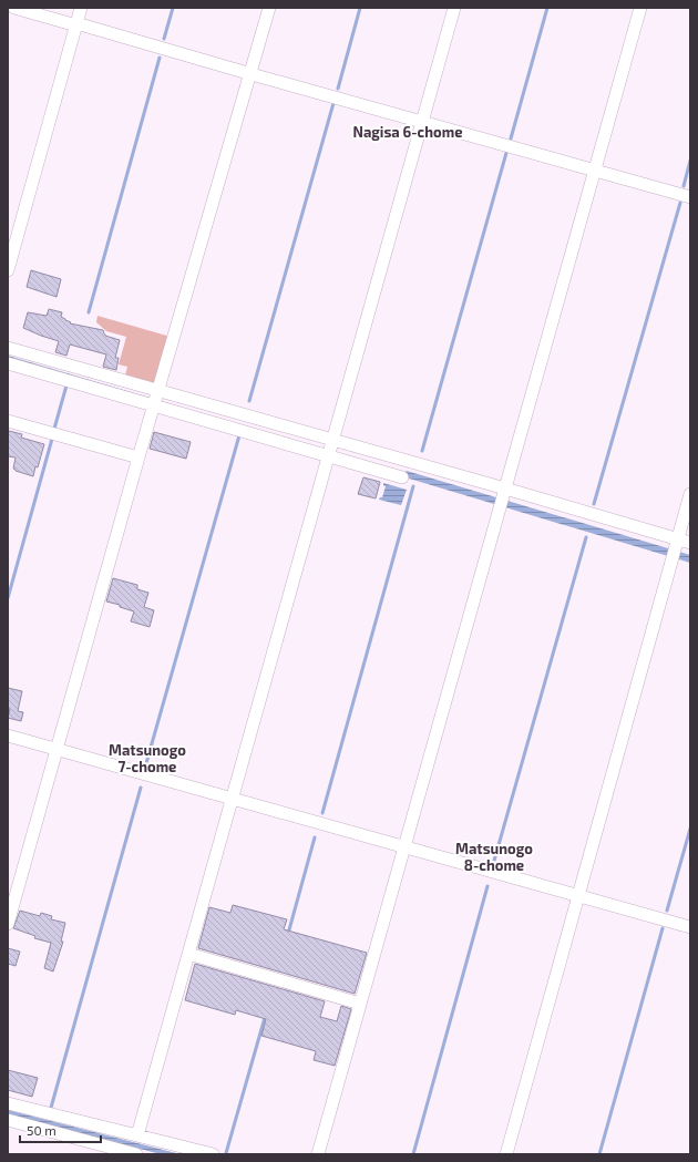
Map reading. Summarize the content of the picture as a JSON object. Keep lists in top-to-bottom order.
{
  "districts": ["Nagisa 6-chome", "Matsunogo 7-chome", "Matsunogo 8-chome"],
  "scale_bar": "50 m"
}
